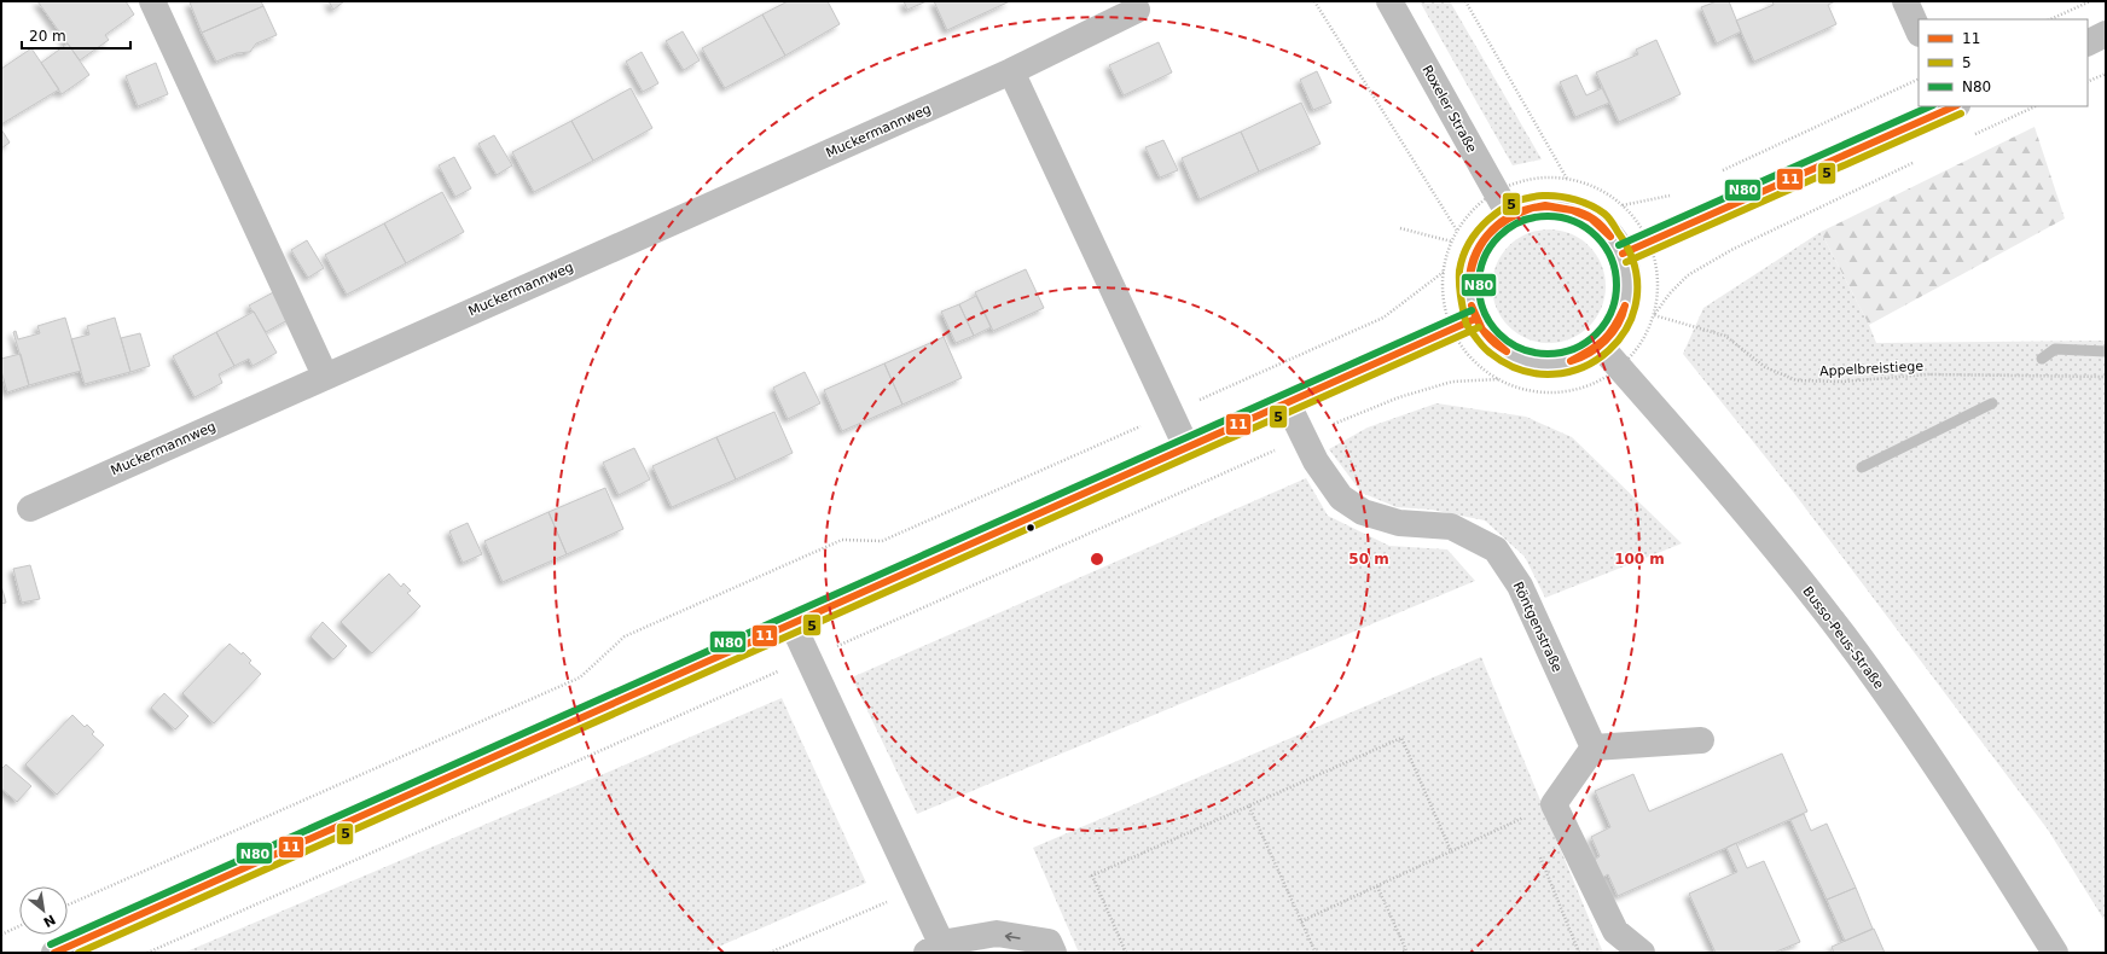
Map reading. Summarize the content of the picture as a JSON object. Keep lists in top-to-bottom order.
{
  "streets": {
    "main road": [
      "Roxeler Straße",
      "Muckermannweg",
      "Röntgenstraße",
      "Busso-Peus-Straße"
    ],
    "path": ["Appelbreistiege"]
  },
  "crossings": [
    ["Roxeler Straße", "Busso-Peus-Straße"]
  ],
  "lines": ["transit line 11", "transit line N80", "transit line 5"],
  "legend": ["11", "5", "N80"],
  "scale_bar": "20 m",
  "north": "bottom right",
  "rings": ["50 m", "100 m"]
}
